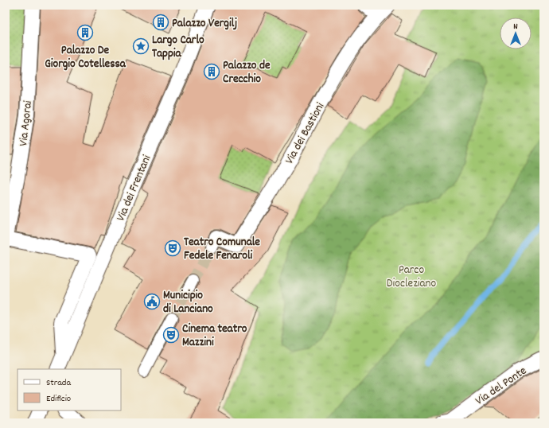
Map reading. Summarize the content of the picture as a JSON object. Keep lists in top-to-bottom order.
{
  "streets": {
    "street": [
      "Via Agorai",
      "Via dei Bastioni",
      "Via dei Frentani",
      "Via del Ponte"
    ]
  },
  "parks": ["Parco Diocleziano"],
  "places": {
    "building": ["Palazzo Vergilj", "Palazzo De Giorgio Cotellessa", "Palazzo de Crecchio"],
    "place": ["Largo Carlo Tappia"],
    "theatre": ["Teatro Comunale Fedele Fenaroli", "Cinema teatro Mazzini"],
    "public building": ["Municipio di Lanciano"]
  },
  "legend": ["Strada", "Edificio"],
  "north": "top"
}
